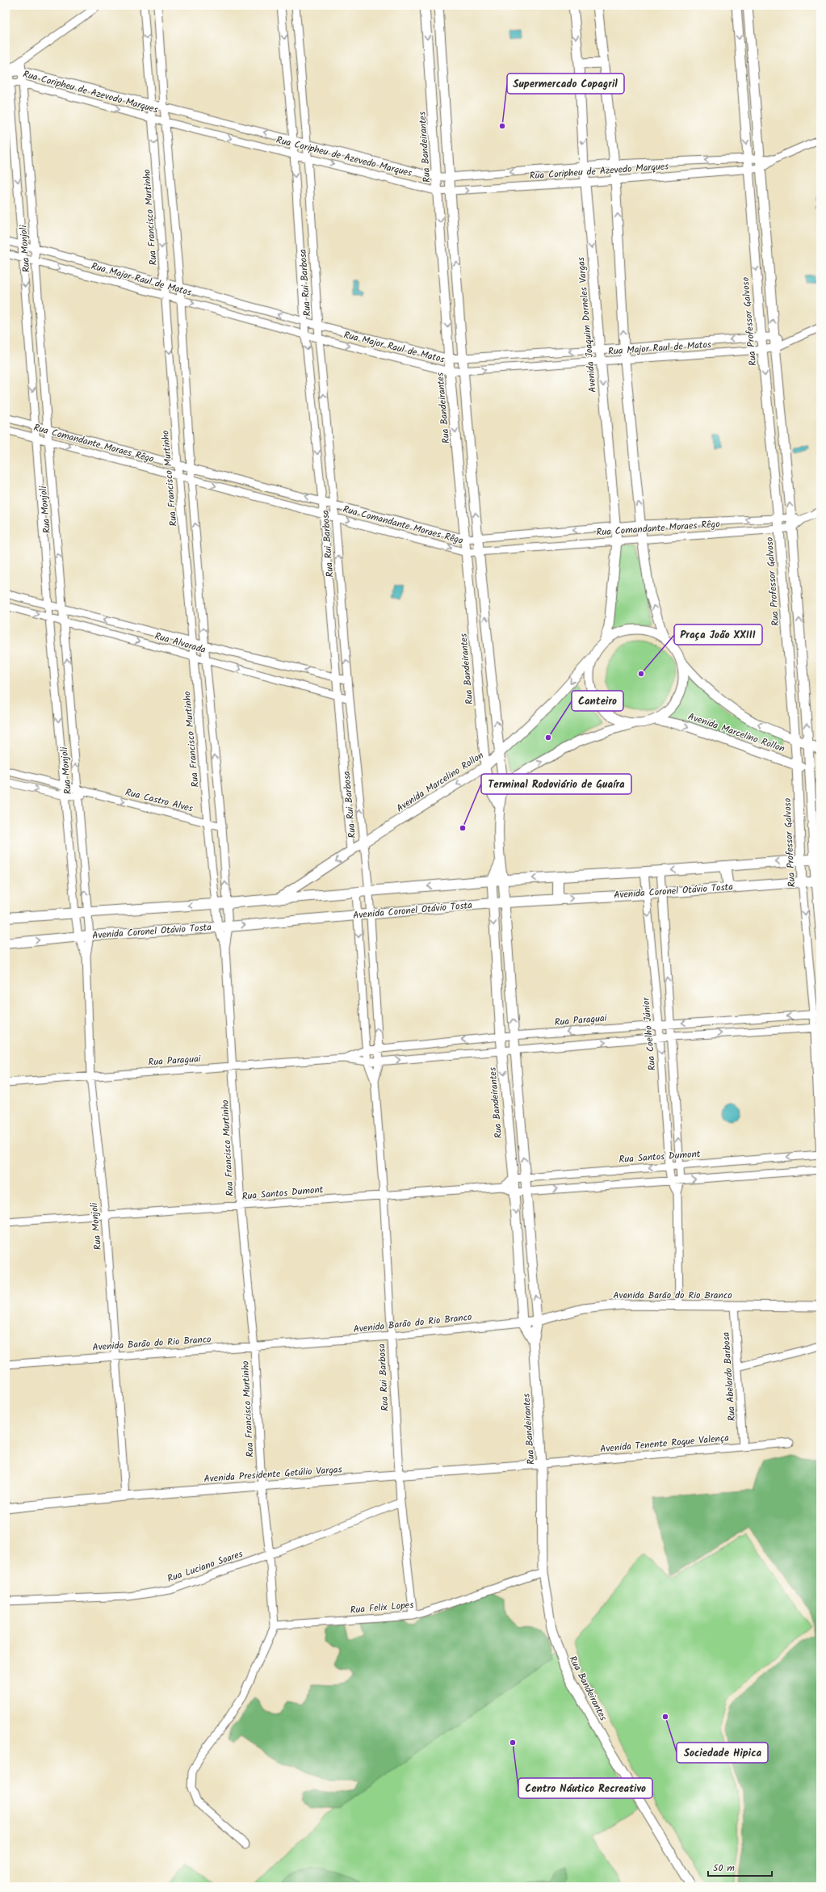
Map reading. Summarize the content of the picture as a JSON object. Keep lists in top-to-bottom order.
{
  "streets": {
    "main road": ["Avenida Coronel Otávio Tosta"],
    "street": [
      "Rua Coripheu de Azevedo Marques",
      "Rua Bandeirantes",
      "Rua Francisco Murtinho",
      "Rua Monjoli",
      "Rua Major Raul de Matos",
      "Rua Rui Barbosa",
      "Rua Professor Galvoso",
      "Avenida Joaquim Dorneles Vargas",
      "Rua Comandante Moraes Rêgo",
      "Rua Alvorada",
      "Avenida Marcelino Rollon",
      "Rua Castro Alves",
      "Rua Paraguai",
      "Rua Coelho Júnior",
      "Rua Santos Dumont",
      "Avenida Barão do Rio Branco",
      "Rua Abelardo Barbosa",
      "Avenida Tenente Roque Valença",
      "Avenida Presidente Getúlio Vargas",
      "Rua Luciano Soares",
      "Rua Felix Lopes"
    ]
  },
  "crossings": [
    ["Rua Coripheu de Azevedo Marques", "Rua Bandeirantes"],
    ["Rua Coripheu de Azevedo Marques", "Rua Francisco Murtinho"],
    ["Rua Coripheu de Azevedo Marques", "Rua Monjoli"],
    ["Rua Coripheu de Azevedo Marques", "Rua Rui Barbosa"],
    ["Rua Coripheu de Azevedo Marques", "Rua Professor Galvoso"],
    ["Rua Coripheu de Azevedo Marques", "Avenida Joaquim Dorneles Vargas"],
    ["Rua Bandeirantes", "Rua Major Raul de Matos"],
    ["Rua Bandeirantes", "Rua Comandante Moraes Rêgo"],
    ["Rua Bandeirantes", "Avenida Marcelino Rollon"],
    ["Rua Bandeirantes", "Avenida Coronel Otávio Tosta"],
    ["Rua Bandeirantes", "Rua Paraguai"],
    ["Rua Bandeirantes", "Rua Santos Dumont"],
    ["Rua Bandeirantes", "Avenida Barão do Rio Branco"],
    ["Rua Bandeirantes", "Avenida Tenente Roque Valença"],
    ["Rua Bandeirantes", "Avenida Presidente Getúlio Vargas"],
    ["Rua Bandeirantes", "Rua Felix Lopes"],
    ["Rua Francisco Murtinho", "Rua Major Raul de Matos"],
    ["Rua Francisco Murtinho", "Rua Comandante Moraes Rêgo"],
    ["Rua Francisco Murtinho", "Rua Alvorada"],
    ["Rua Francisco Murtinho", "Rua Castro Alves"],
    ["Rua Francisco Murtinho", "Avenida Coronel Otávio Tosta"],
    ["Rua Francisco Murtinho", "Rua Paraguai"],
    ["Rua Francisco Murtinho", "Rua Santos Dumont"],
    ["Rua Francisco Murtinho", "Avenida Barão do Rio Branco"],
    ["Rua Francisco Murtinho", "Avenida Presidente Getúlio Vargas"],
    ["Rua Francisco Murtinho", "Rua Luciano Soares"],
    ["Rua Francisco Murtinho", "Rua Felix Lopes"],
    ["Rua Monjoli", "Rua Major Raul de Matos"],
    ["Rua Monjoli", "Rua Comandante Moraes Rêgo"],
    ["Rua Monjoli", "Rua Alvorada"],
    ["Rua Monjoli", "Rua Castro Alves"],
    ["Rua Monjoli", "Avenida Coronel Otávio Tosta"],
    ["Rua Monjoli", "Rua Paraguai"],
    ["Rua Monjoli", "Rua Santos Dumont"],
    ["Rua Monjoli", "Avenida Barão do Rio Branco"],
    ["Rua Monjoli", "Avenida Presidente Getúlio Vargas"],
    ["Rua Major Raul de Matos", "Rua Rui Barbosa"],
    ["Rua Major Raul de Matos", "Rua Professor Galvoso"],
    ["Rua Major Raul de Matos", "Avenida Joaquim Dorneles Vargas"],
    ["Rua Rui Barbosa", "Rua Comandante Moraes Rêgo"],
    ["Rua Rui Barbosa", "Rua Alvorada"],
    ["Rua Rui Barbosa", "Avenida Marcelino Rollon"],
    ["Rua Rui Barbosa", "Avenida Coronel Otávio Tosta"],
    ["Rua Rui Barbosa", "Rua Paraguai"],
    ["Rua Rui Barbosa", "Rua Santos Dumont"],
    ["Rua Rui Barbosa", "Avenida Barão do Rio Branco"],
    ["Rua Rui Barbosa", "Avenida Presidente Getúlio Vargas"],
    ["Rua Rui Barbosa", "Rua Luciano Soares"],
    ["Rua Rui Barbosa", "Rua Felix Lopes"],
    ["Rua Professor Galvoso", "Rua Comandante Moraes Rêgo"],
    ["Rua Professor Galvoso", "Avenida Marcelino Rollon"],
    ["Rua Professor Galvoso", "Avenida Coronel Otávio Tosta"],
    ["Rua Professor Galvoso", "Rua Paraguai"],
    ["Rua Professor Galvoso", "Rua Santos Dumont"],
    ["Avenida Joaquim Dorneles Vargas", "Rua Comandante Moraes Rêgo"],
    ["Avenida Joaquim Dorneles Vargas", "Avenida Marcelino Rollon"],
    ["Avenida Coronel Otávio Tosta", "Rua Coelho Júnior"],
    ["Rua Paraguai", "Rua Coelho Júnior"],
    ["Rua Coelho Júnior", "Rua Santos Dumont"],
    ["Rua Coelho Júnior", "Avenida Barão do Rio Branco"],
    ["Avenida Barão do Rio Branco", "Rua Abelardo Barbosa"],
    ["Rua Abelardo Barbosa", "Avenida Tenente Roque Valença"],
    ["Avenida Tenente Roque Valença", "Avenida Presidente Getúlio Vargas"]
  ],
  "places": [
    "Supermercado Copagril",
    "Praça João XXIII",
    "Canteiro",
    "Terminal Rodoviário de Guaíra",
    "Sociedade Hipica",
    "Centro Náutico Recreativo"
  ],
  "scale_bar": "50 m"
}
